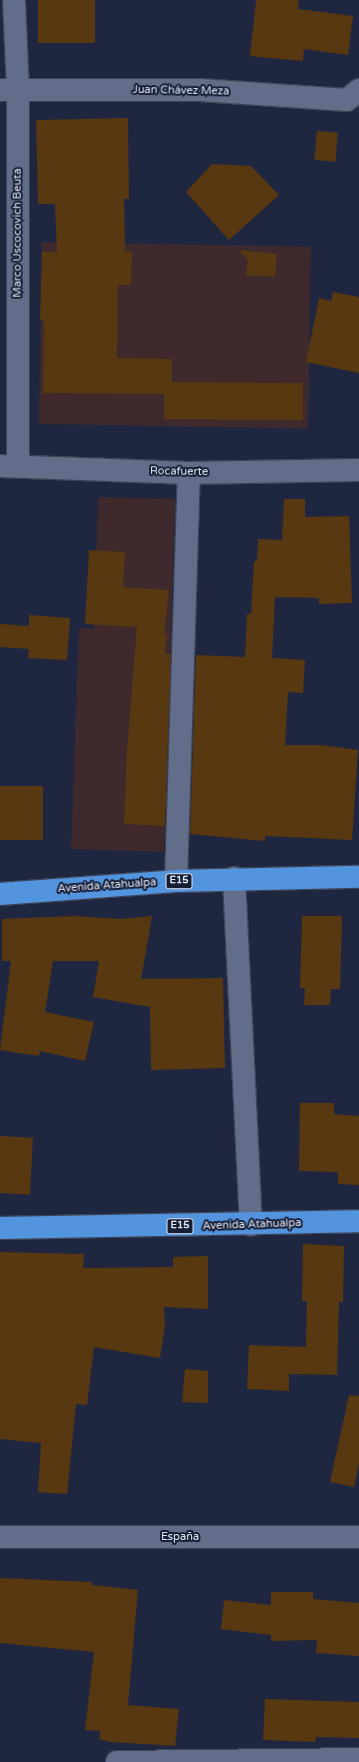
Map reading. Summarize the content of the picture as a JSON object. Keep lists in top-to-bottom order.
{
  "streets": {
    "highway": ["E15", "Avenida Atahualpa"],
    "street": [
      "Juan Chávez Meza",
      "Marco Uscocovich Beuta",
      "Rocafuerte",
      "España"
    ]
  },
  "crossings": [
    ["Juan Chávez Meza", "Marco Uscocovich Beuta"],
    ["Marco Uscocovich Beuta", "Rocafuerte"]
  ]
}
